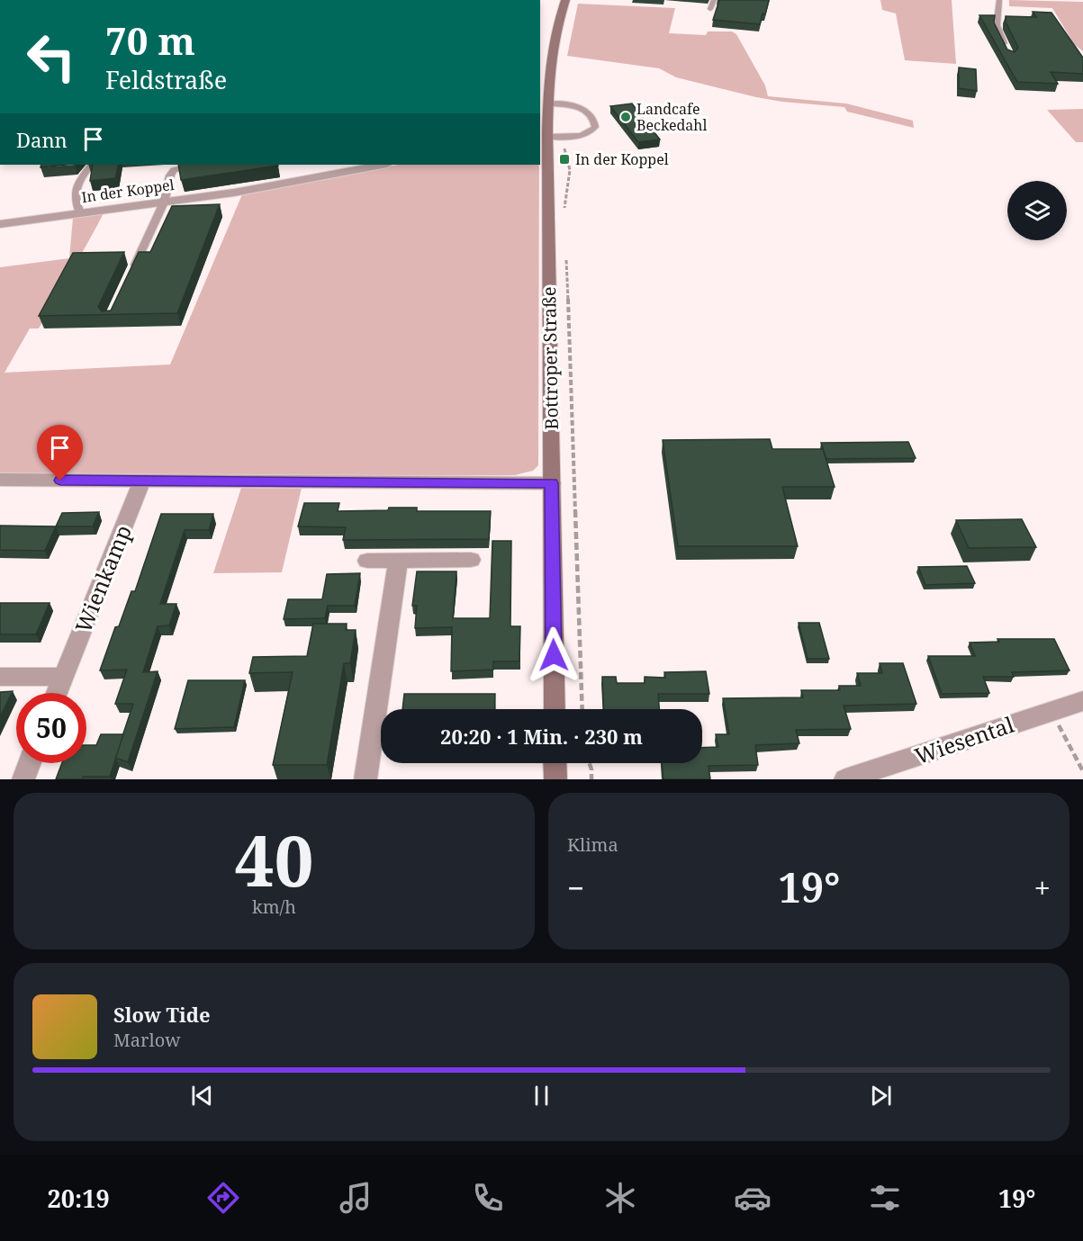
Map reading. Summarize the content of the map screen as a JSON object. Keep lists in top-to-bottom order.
{
  "streets": {
    "main road": ["Bottroper Straße"],
    "street": ["In der Koppel", "Wienkamp", "Wiesental"]
  },
  "places": {
    "other": ["Landcafe Beckedahl"],
    "transit": ["In der Koppel"]
  },
  "page": {
    "turn": ["70 m", "Feldstraße"],
    "then": "Dann",
    "limit": "50",
    "trip": "20:20 · 1 Min. · 230 m",
    "tile": [
      ["40", "km/h"],
      "Klima"
    ],
    "heat": ["−", "19°", "+"],
    "song": ["Slow Tide", "Marlow"],
    "tabs": ["20:19", "19°"]
  }
}
